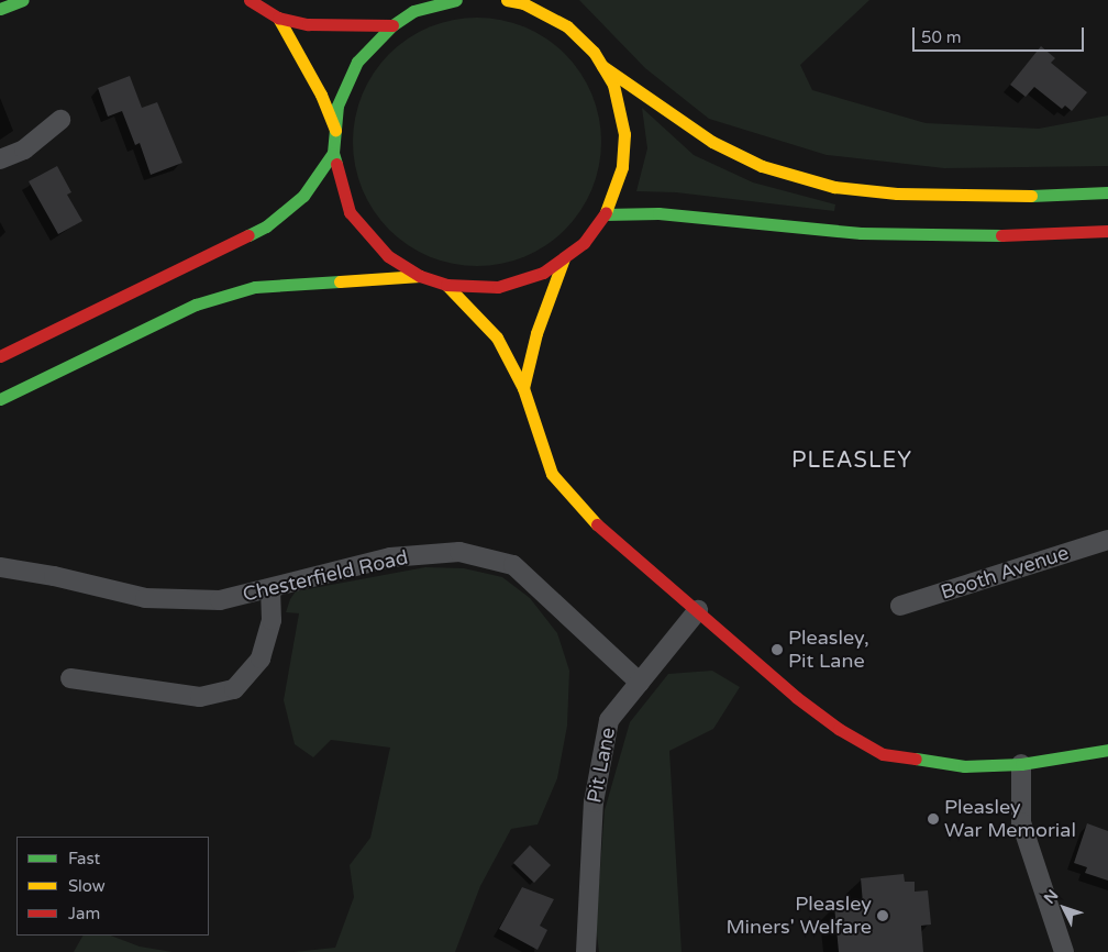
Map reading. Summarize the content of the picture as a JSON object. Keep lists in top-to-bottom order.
{
  "streets": {
    "street": ["Booth Avenue", "Chesterfield Road", "Pit Lane"]
  },
  "crossings": [
    ["Chesterfield Road", "Pit Lane"]
  ],
  "districts": ["PLEASLEY"],
  "places": ["Pleasley, Pit Lane", "Pleasley War Memorial", "Pleasley Miners' Welfare"],
  "legend": ["Fast", "Slow", "Jam"],
  "scale_bar": "50 m",
  "north": "top left"
}
